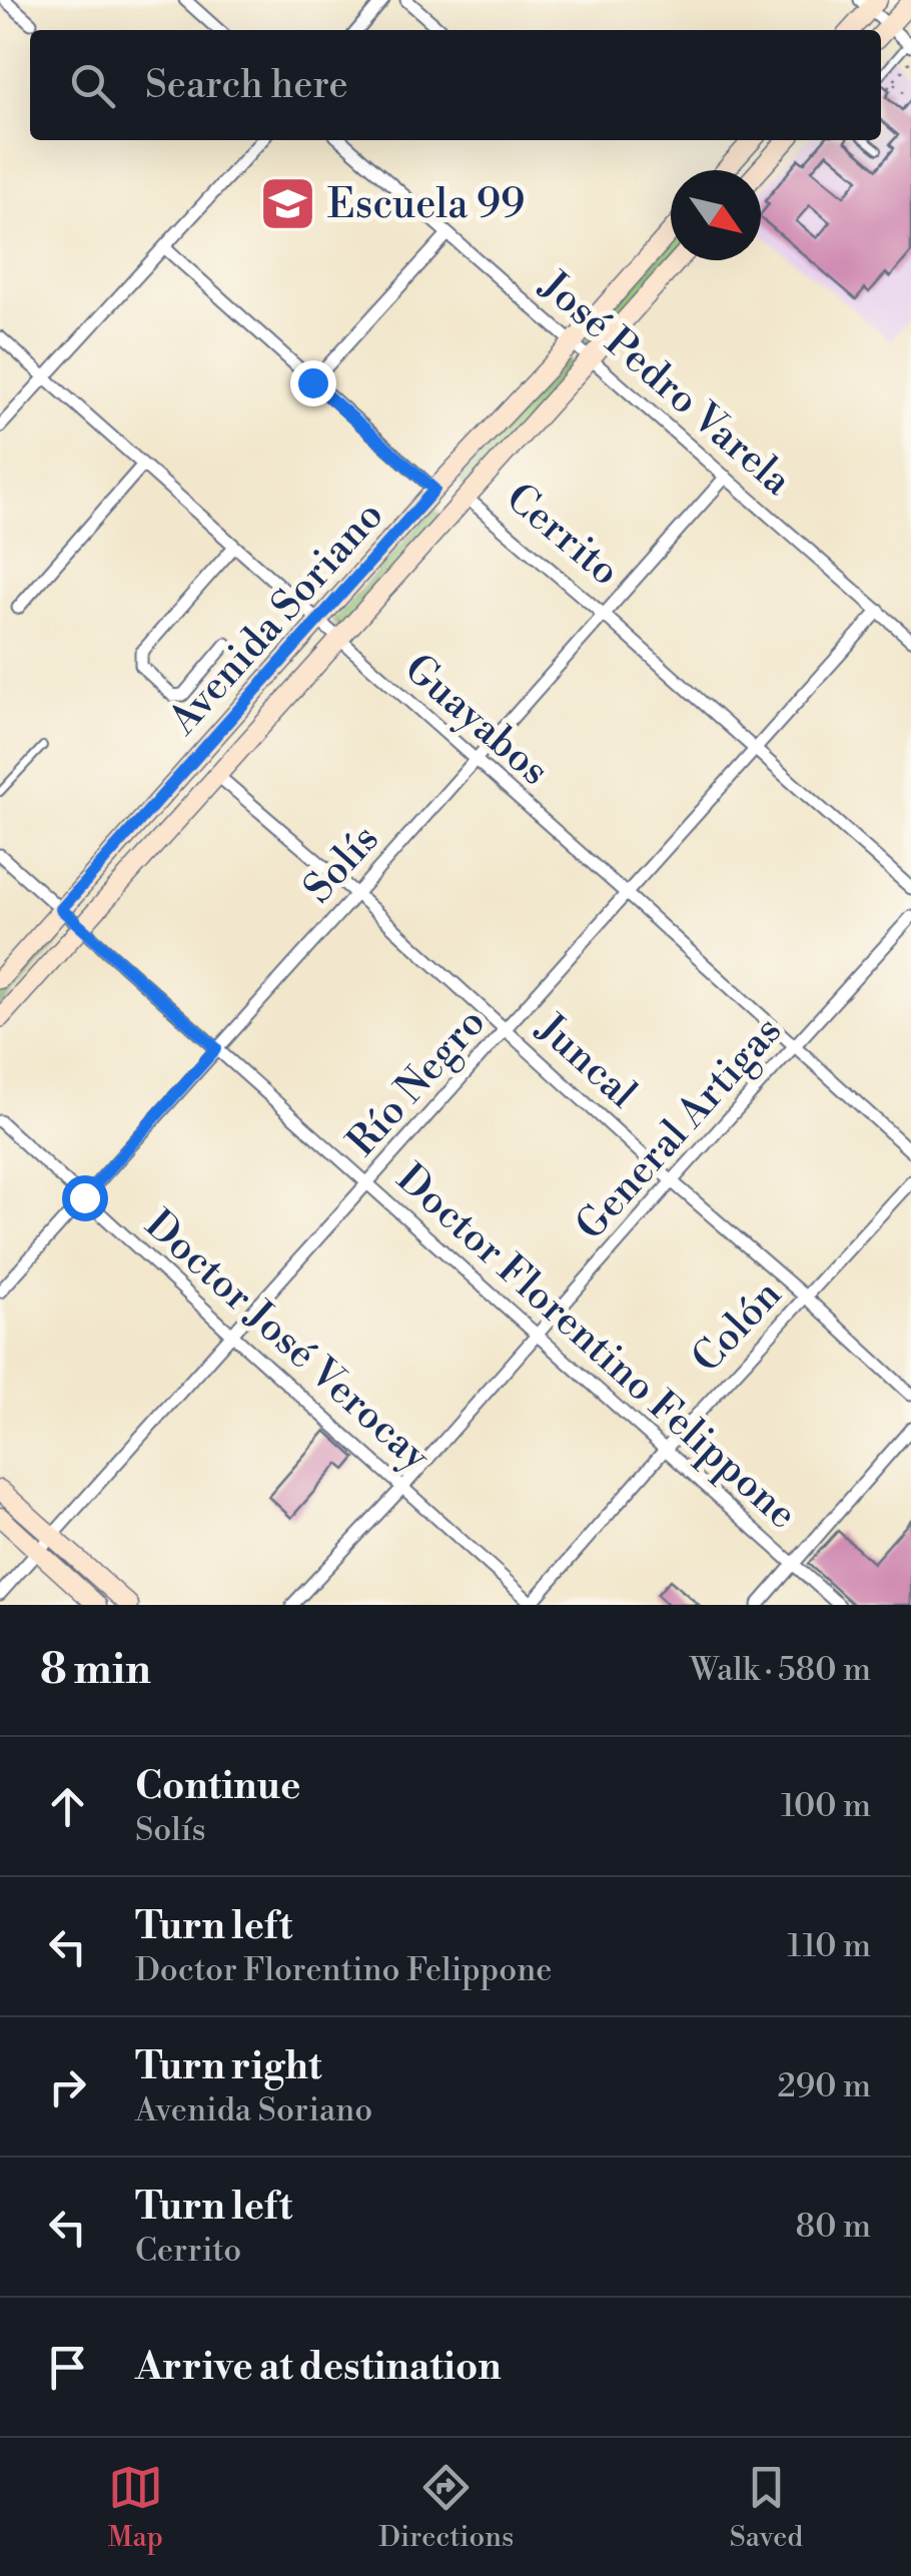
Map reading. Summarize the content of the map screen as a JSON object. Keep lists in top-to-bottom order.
{
  "streets": {
    "street": [
      "José Pedro Varela",
      "Cerrito",
      "Avenida Soriano",
      "Guayabos",
      "Solís",
      "Juncal",
      "Río Negro",
      "General Artigas",
      "Colón",
      "Doctor José Verocay",
      "Doctor Florentino Felippone"
    ]
  },
  "crossings": [
    ["José Pedro Varela", "Avenida Soriano"],
    ["José Pedro Varela", "Solís"],
    ["José Pedro Varela", "Río Negro"],
    ["Cerrito", "Avenida Soriano"],
    ["Cerrito", "Solís"],
    ["Cerrito", "Río Negro"],
    ["Avenida Soriano", "Guayabos"],
    ["Avenida Soriano", "Juncal"],
    ["Avenida Soriano", "Doctor Florentino Felippone"],
    ["Guayabos", "Solís"],
    ["Guayabos", "Río Negro"],
    ["Guayabos", "General Artigas"],
    ["Solís", "Juncal"],
    ["Solís", "Doctor José Verocay"],
    ["Solís", "Doctor Florentino Felippone"],
    ["Juncal", "Río Negro"],
    ["Juncal", "General Artigas"],
    ["Juncal", "Colón"],
    ["Río Negro", "Doctor José Verocay"],
    ["Río Negro", "Doctor Florentino Felippone"],
    ["General Artigas", "Doctor José Verocay"],
    ["General Artigas", "Doctor Florentino Felippone"],
    ["Colón", "Doctor José Verocay"],
    ["Colón", "Doctor Florentino Felippone"]
  ],
  "places": {
    "school or university": ["Escuela 99"]
  },
  "north": "bottom right",
  "page": {
    "search": "Search here",
    "heading": ["8 min", "Walk · 580 m"],
    "list": [
      ["Continue", "Solís", "100 m"],
      ["Turn left", "Doctor Florentino Felippone", "110 m"],
      ["Turn right", "Avenida Soriano", "290 m"],
      ["Turn left", "Cerrito", "80 m"],
      "Arrive at destination"
    ],
    "nav": ["Map", "Directions", "Saved"]
  }
}
